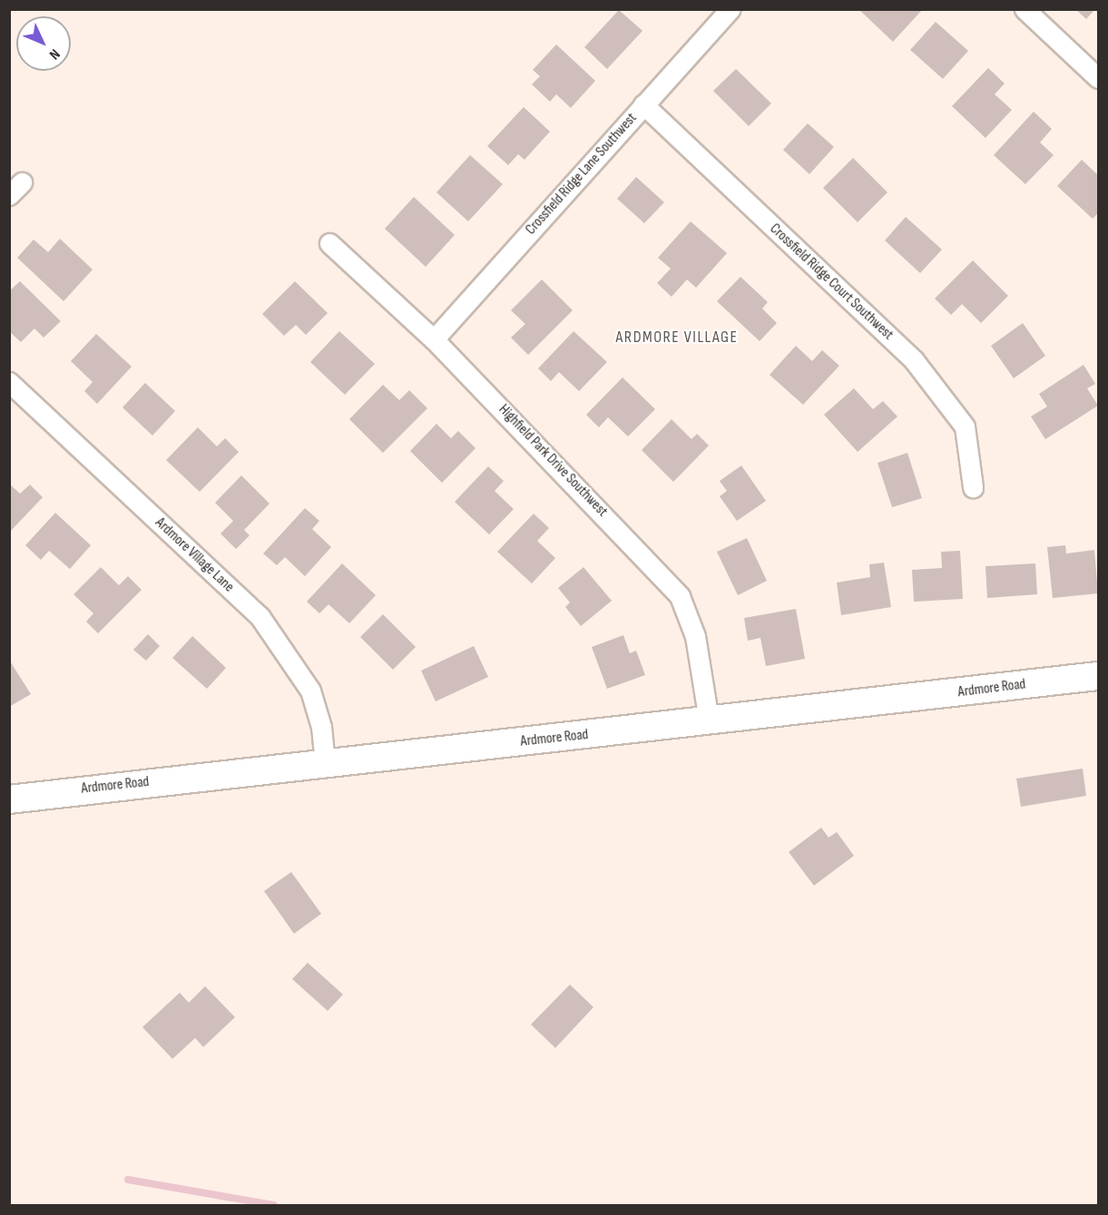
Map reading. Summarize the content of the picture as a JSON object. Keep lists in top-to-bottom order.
{
  "streets": {
    "street": [
      "Crossfield Ridge Lane Southwest",
      "Crossfield Ridge Court Southwest",
      "Highfield Park Drive Southwest",
      "Ardmore Village Lane",
      "Ardmore Road"
    ]
  },
  "crossings": [
    ["Crossfield Ridge Lane Southwest", "Crossfield Ridge Court Southwest"],
    ["Crossfield Ridge Lane Southwest", "Highfield Park Drive Southwest"],
    ["Highfield Park Drive Southwest", "Ardmore Road"],
    ["Ardmore Village Lane", "Ardmore Road"]
  ],
  "districts": ["ARDMORE VILLAGE"],
  "north": "bottom right"
}
